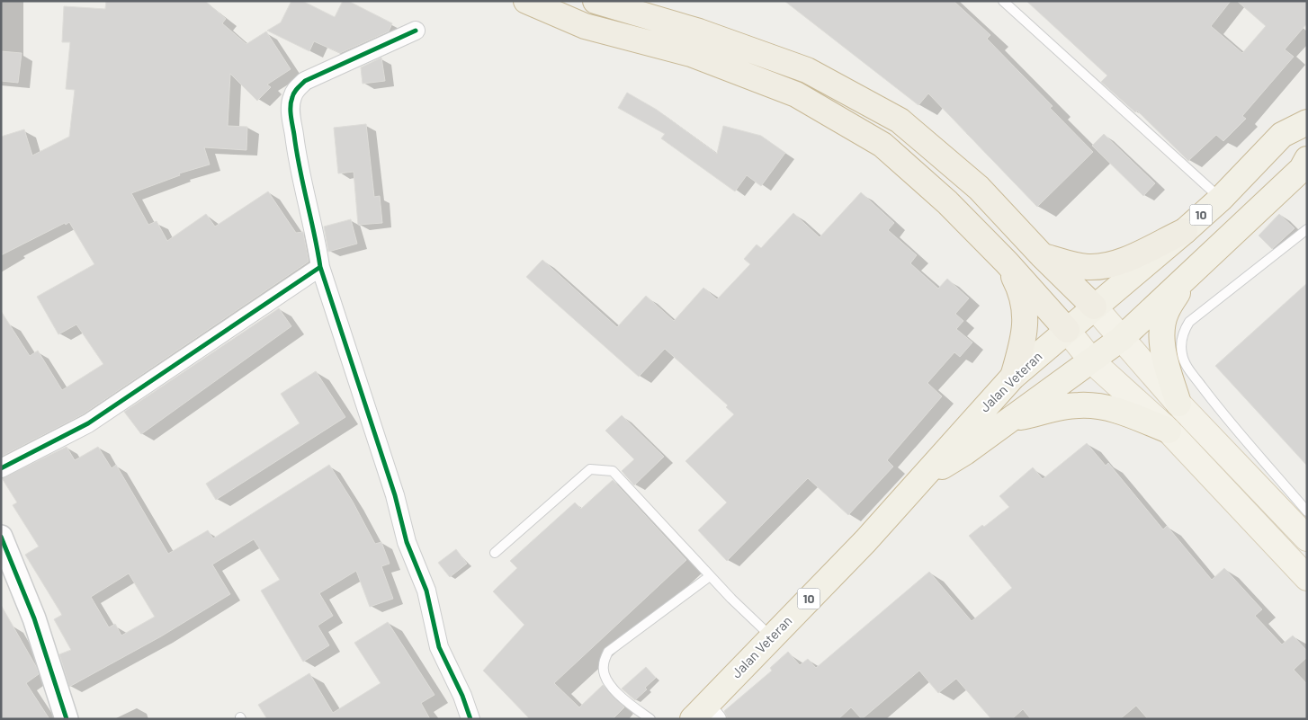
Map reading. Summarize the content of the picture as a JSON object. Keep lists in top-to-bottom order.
{
  "streets": {
    "highway": ["10", "Jalan Veteran"]
  },
  "crossings": [
    ["10", "Jalan Veteran"]
  ]
}
